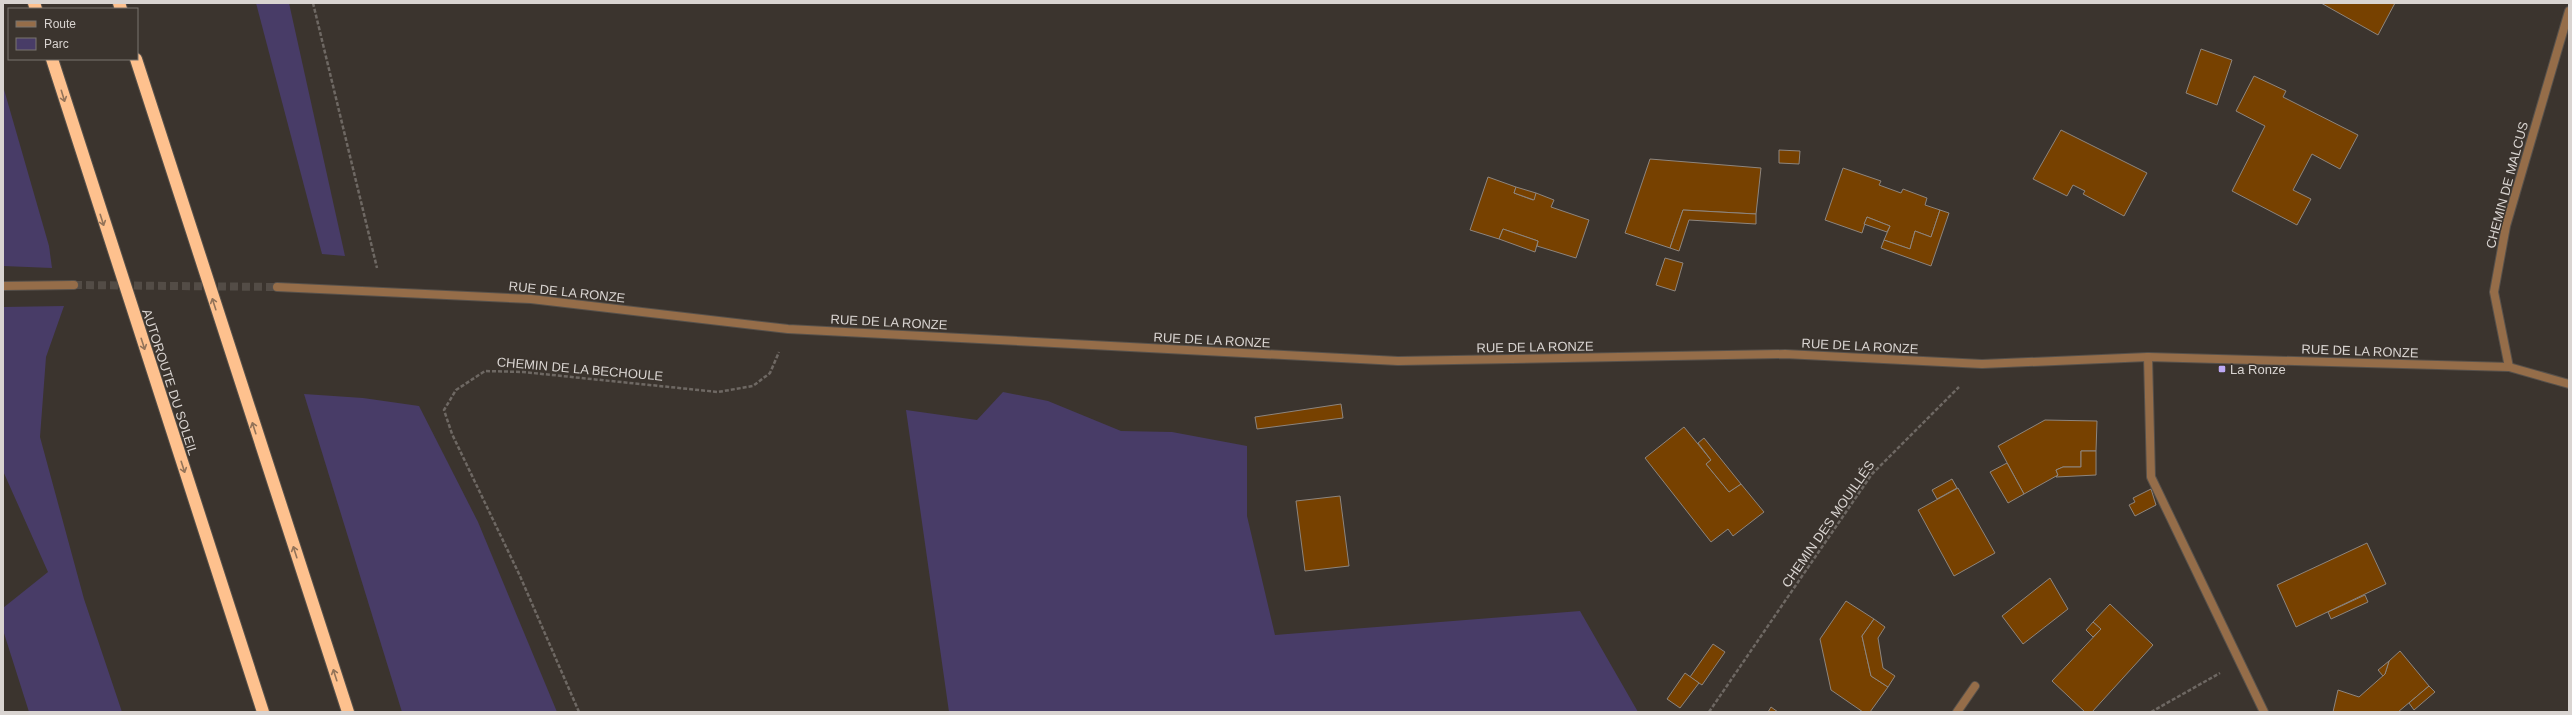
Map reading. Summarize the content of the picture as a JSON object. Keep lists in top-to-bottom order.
{
  "streets": {
    "highway": ["AUTOROUTE DU SOLEIL"],
    "street": ["CHEMIN DE MALCUS", "RUE DE LA RONZE"],
    "path": ["CHEMIN DE LA BECHOULE", "CHEMIN DES MOUILLÉS"]
  },
  "crossings": [
    ["CHEMIN DE MALCUS", "RUE DE LA RONZE"],
    ["RUE DE LA RONZE", "CHEMIN DE LA BECHOULE"],
    ["RUE DE LA RONZE", "CHEMIN DES MOUILLÉS"]
  ],
  "places": {
    "transit": ["La Ronze"]
  },
  "legend": ["Route", "Parc"]
}
